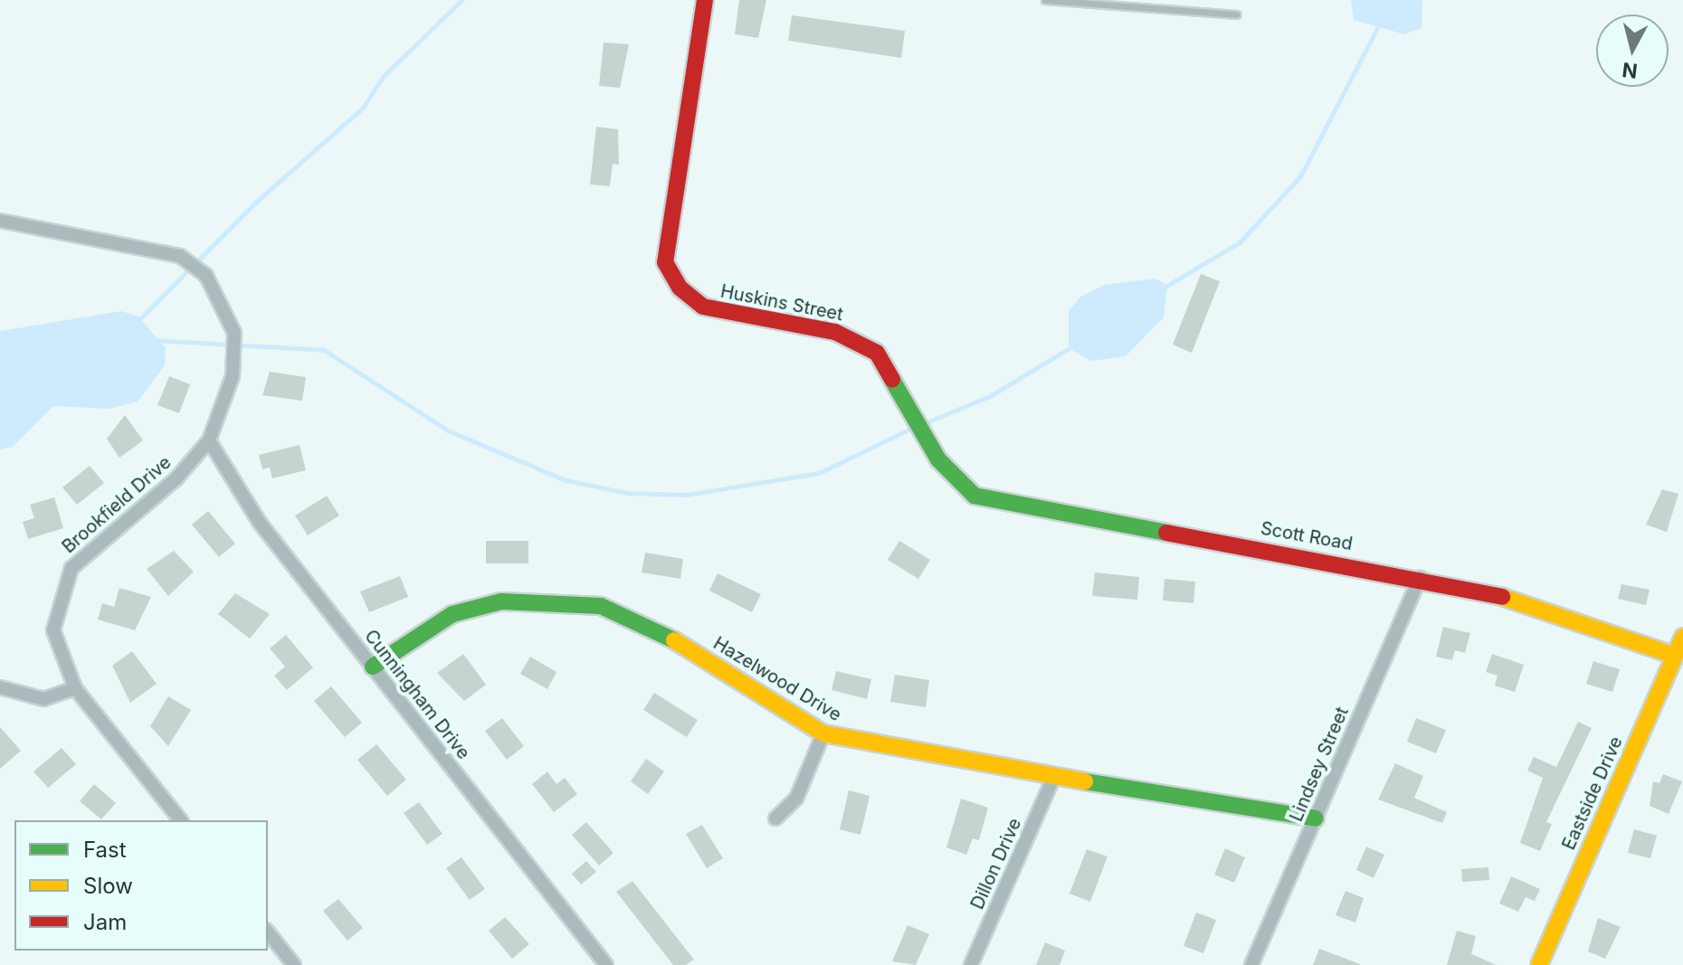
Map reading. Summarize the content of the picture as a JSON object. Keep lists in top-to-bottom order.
{
  "streets": {
    "street": [
      "Huskins Street",
      "Brookfield Drive",
      "Scott Road",
      "Hazelwood Drive",
      "Cunningham Drive",
      "Lindsey Street",
      "Eastside Drive",
      "Dillon Drive"
    ]
  },
  "crossings": [
    ["Huskins Street", "Scott Road"],
    ["Brookfield Drive", "Cunningham Drive"],
    ["Scott Road", "Lindsey Street"],
    ["Scott Road", "Eastside Drive"],
    ["Hazelwood Drive", "Cunningham Drive"],
    ["Hazelwood Drive", "Lindsey Street"],
    ["Hazelwood Drive", "Dillon Drive"]
  ],
  "legend": ["Fast", "Slow", "Jam"],
  "north": "bottom"
}
